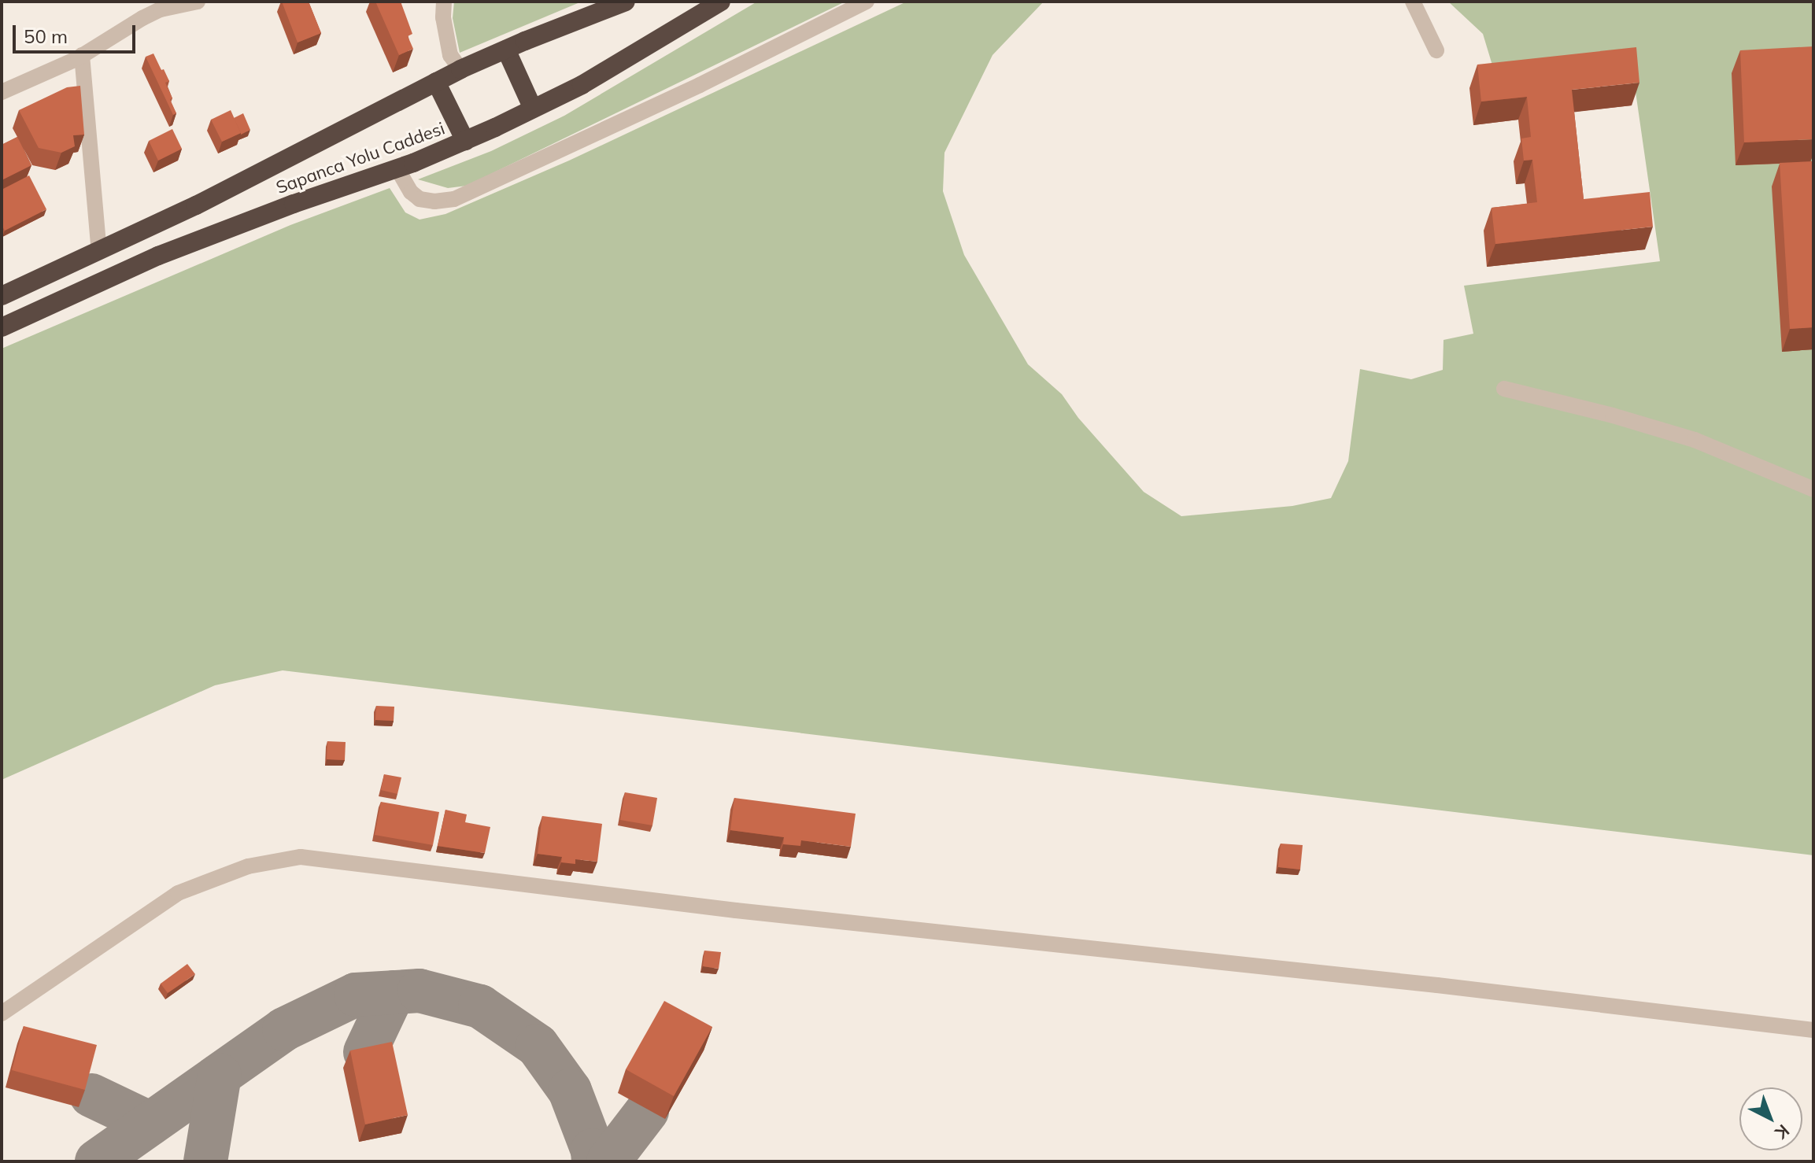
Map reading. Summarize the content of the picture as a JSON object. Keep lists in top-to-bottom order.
{
  "streets": {
    "highway": ["Sapanca Yolu Caddesi"]
  },
  "scale_bar": "50 m",
  "north": "bottom right"
}
